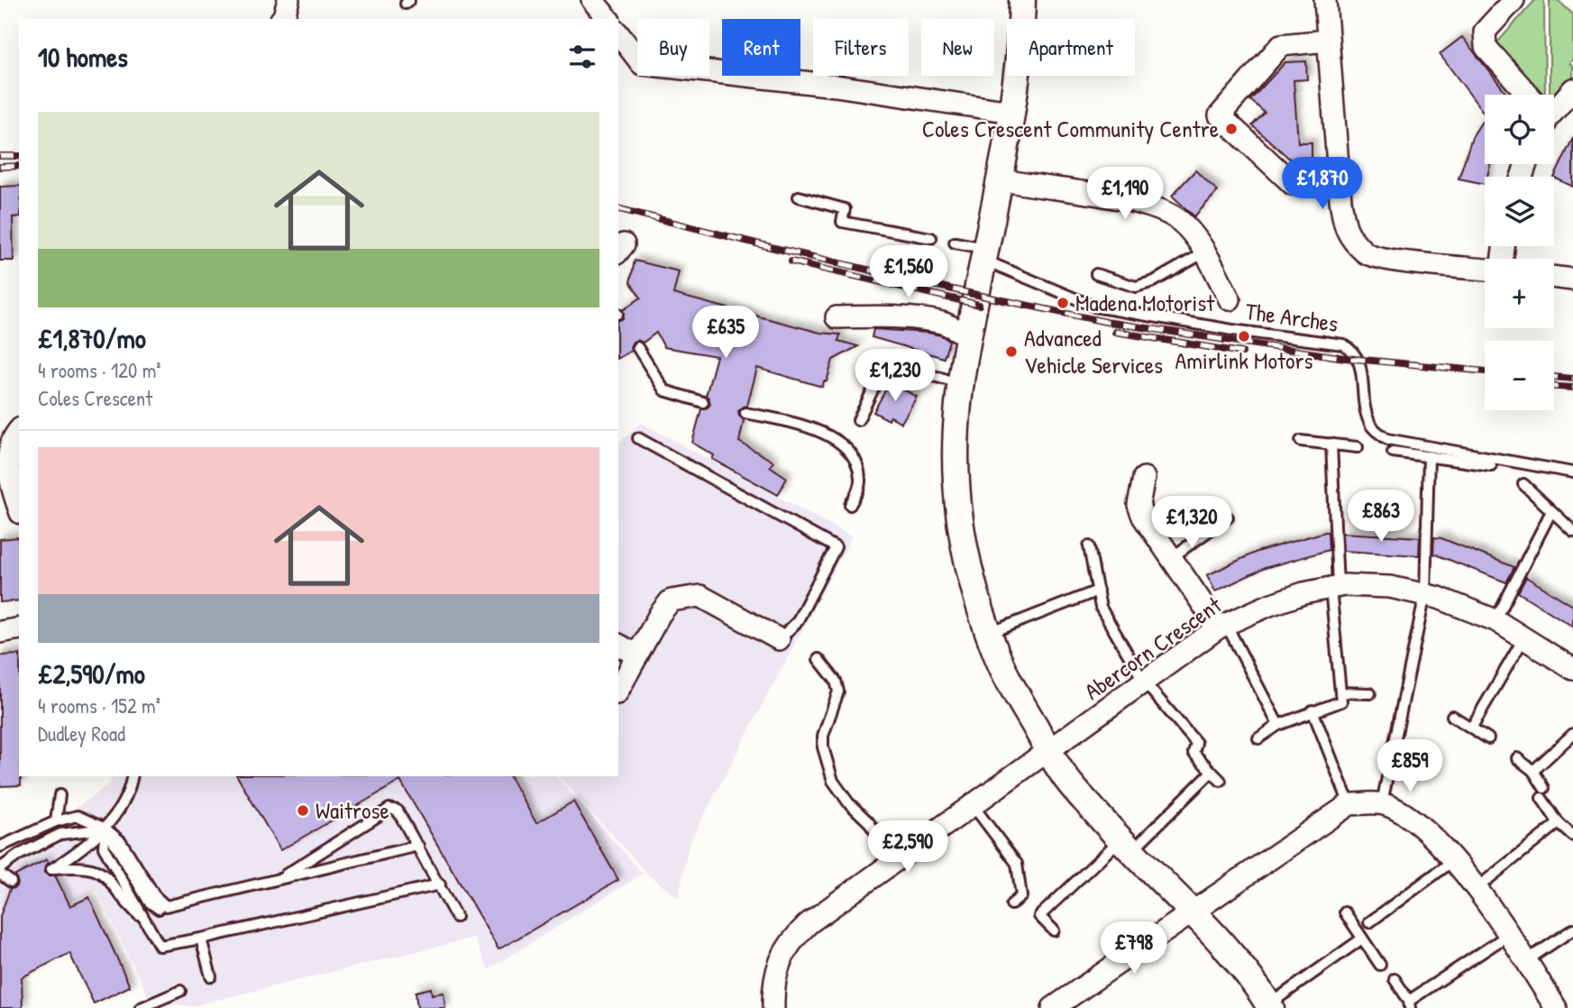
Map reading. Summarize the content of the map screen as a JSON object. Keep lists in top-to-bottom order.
{
  "streets": {
    "street": ["Abercorn Crescent"],
    "lane": ["The Arches"]
  },
  "places": [
    "Coles Crescent Community Centre",
    "Madena Motorist",
    "Amirlink Motors",
    "Advanced Vehicle Services",
    "Waitrose"
  ],
  "page": {
    "chip": [
      "Buy",
      "Rent",
      "Filters",
      "New",
      "Apartment"
    ],
    "heading": "10 homes",
    "map_buttons": ["+", "−"],
    "list": [
      {
        "name": "£1,870/mo",
        "note": "4 rooms · 120 m² · Coles Crescent"
      },
      {
        "name": "£2,590/mo",
        "note": "4 rooms · 152 m² · Dudley Road"
      }
    ],
    "price": [
      "£1,870",
      "£1,190",
      "£1,560",
      "£635",
      "£1,230",
      "£863",
      "£1,320",
      "£859",
      "£2,590",
      "£798"
    ]
  }
}
